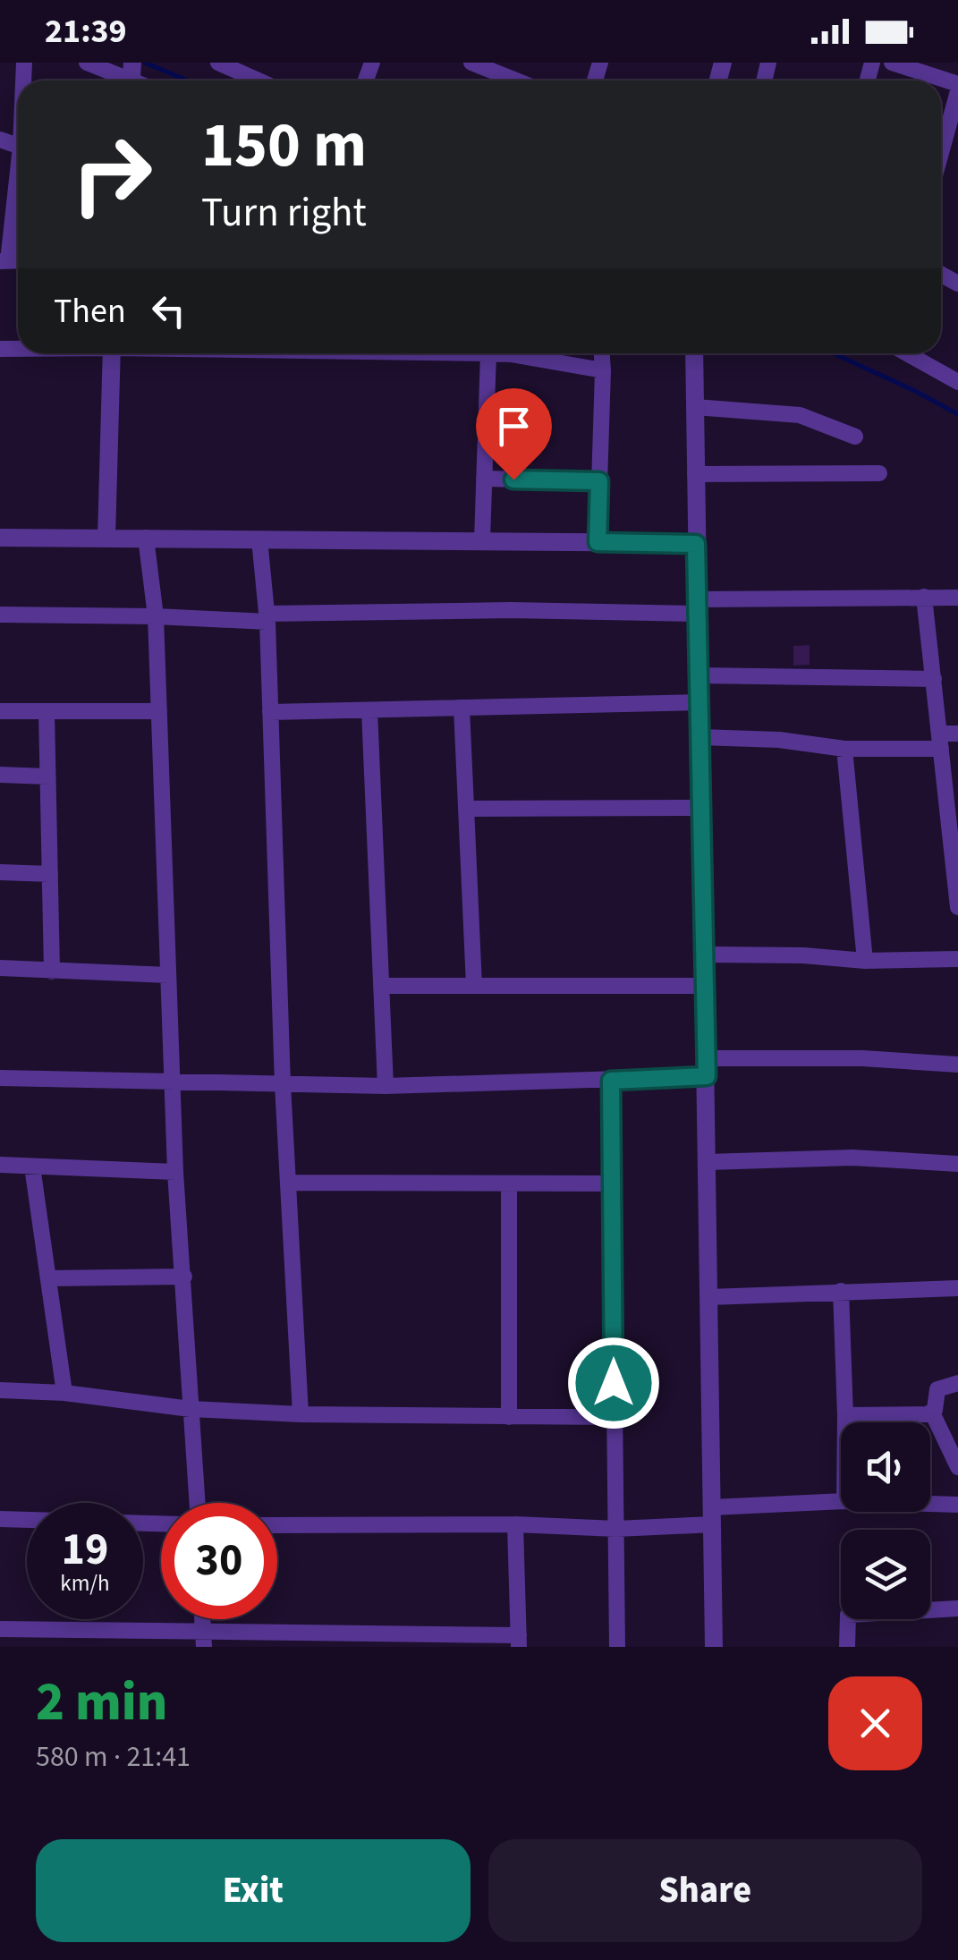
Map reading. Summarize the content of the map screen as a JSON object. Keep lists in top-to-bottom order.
{
  "page": {
    "status": "21:39",
    "turn": ["150 m", "Turn right"],
    "then": "Then",
    "speed": "19 km/h",
    "limit": "30",
    "heading": ["2 min", "580 m · 21:41"],
    "buttons": ["Exit", "Share"]
  }
}
